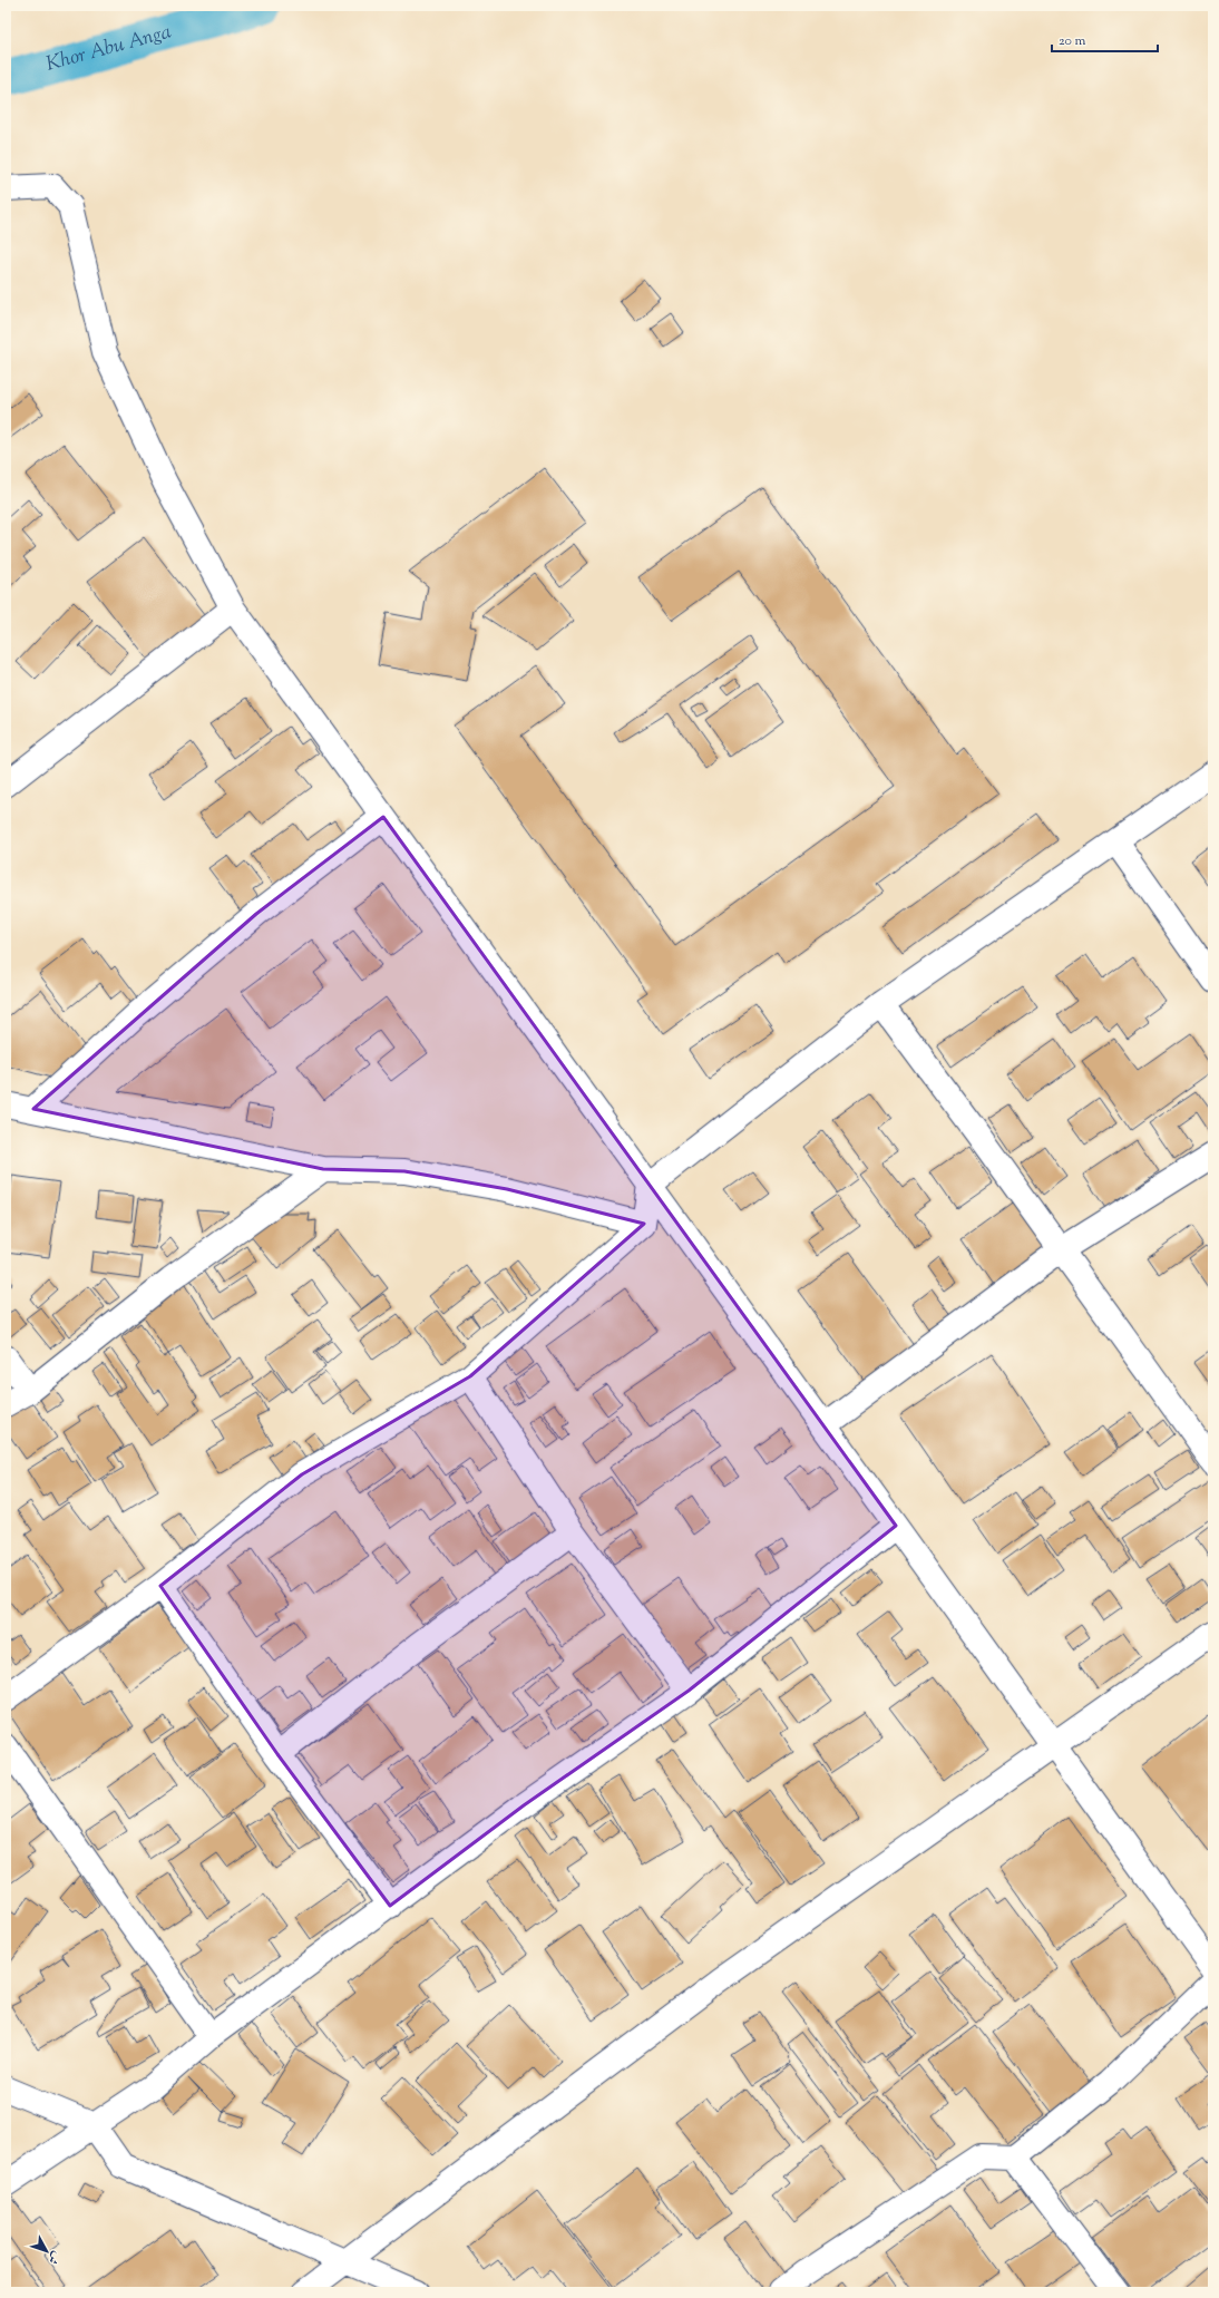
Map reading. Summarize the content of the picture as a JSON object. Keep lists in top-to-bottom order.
{
  "water": ["Khor Abu Anga"],
  "scale_bar": "20 m",
  "north": "bottom right"
}
